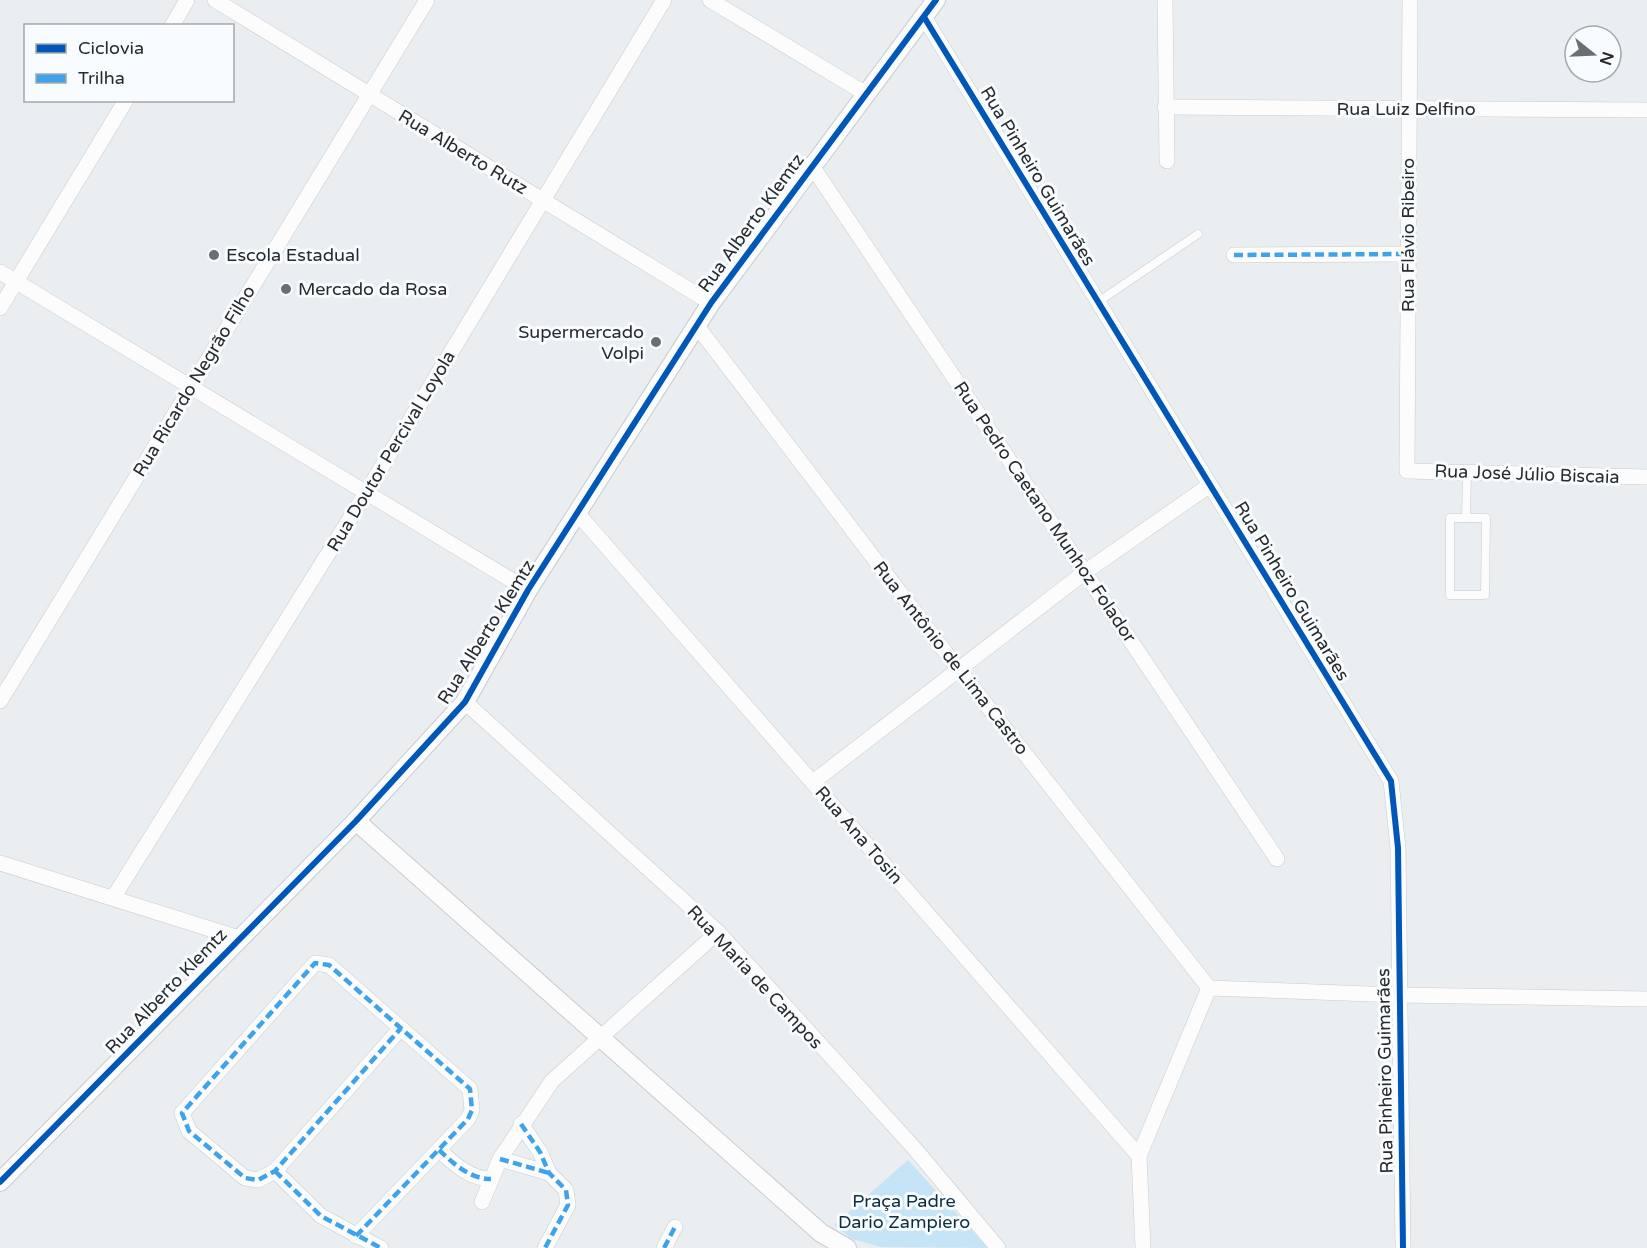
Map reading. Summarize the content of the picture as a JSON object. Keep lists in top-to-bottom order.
{
  "streets": {
    "street": [
      "Rua Luiz Delfino",
      "Rua Alberto Rutz",
      "Rua Pinheiro Guimarães",
      "Rua Alberto Klemtz",
      "Rua Flávio Ribeiro",
      "Rua Ricardo Negrão Filho",
      "Rua Doutor Percival Loyola",
      "Rua José Júlio Biscaia",
      "Rua Pedro Caetano Munhoz Folador",
      "Rua Antônio de Lima Castro",
      "Rua Ana Tosin",
      "Rua Maria de Campos"
    ]
  },
  "crossings": [
    ["Rua Luiz Delfino", "Rua Flávio Ribeiro"],
    ["Rua Alberto Rutz", "Rua Alberto Klemtz"],
    ["Rua Alberto Rutz", "Rua Ricardo Negrão Filho"],
    ["Rua Alberto Rutz", "Rua Doutor Percival Loyola"],
    ["Rua Pinheiro Guimarães", "Rua Alberto Klemtz"],
    ["Rua Alberto Klemtz", "Rua Pedro Caetano Munhoz Folador"],
    ["Rua Alberto Klemtz", "Rua Antônio de Lima Castro"],
    ["Rua Alberto Klemtz", "Rua Ana Tosin"],
    ["Rua Alberto Klemtz", "Rua Maria de Campos"],
    ["Rua Flávio Ribeiro", "Rua José Júlio Biscaia"]
  ],
  "parks": ["Praça Padre Dario Zampiero"],
  "places": ["Escola Estadual", "Mercado da Rosa", "Supermercado Volpi"],
  "legend": ["Ciclovia", "Trilha"],
  "north": "right"
}
